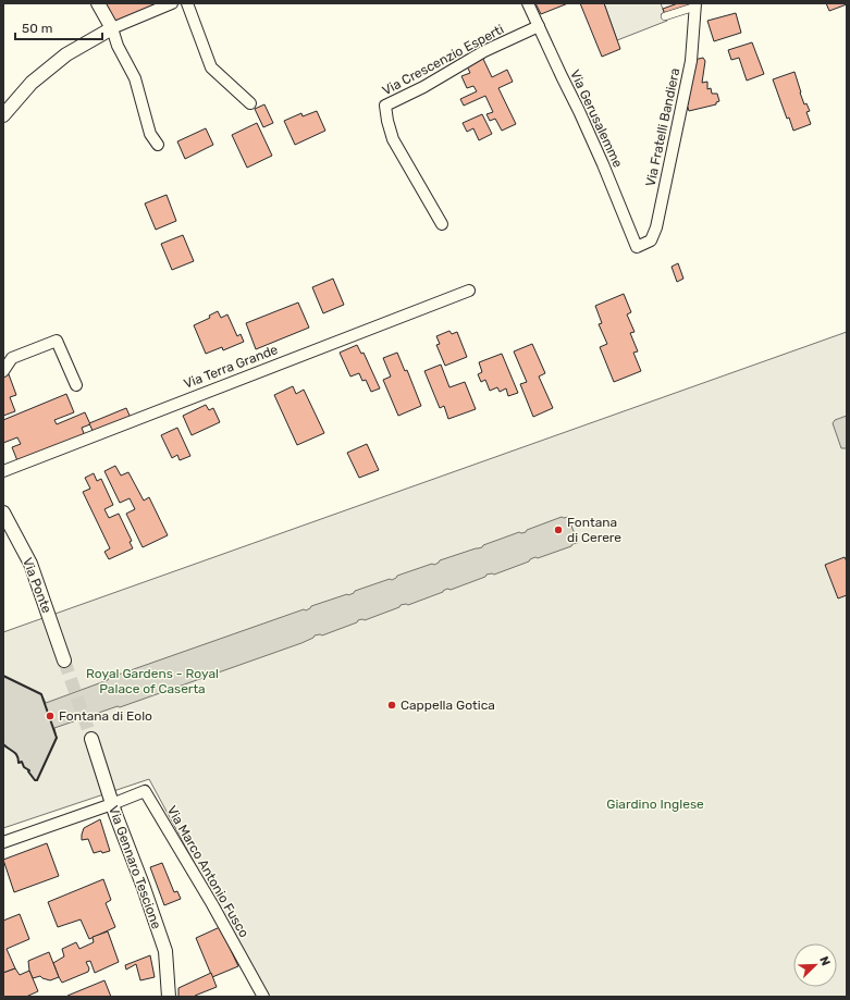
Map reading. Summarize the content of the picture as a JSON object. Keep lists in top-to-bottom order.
{
  "streets": {
    "street": [
      "Via Crescenzio Esperti",
      "Via Gerusalemme",
      "Via Fratelli Bandiera",
      "Via Terra Grande",
      "Via Ponte",
      "Via Gennaro Tescione",
      "Via Marco Antonio Fusco"
    ]
  },
  "crossings": [
    ["Via Crescenzio Esperti", "Via Gerusalemme"],
    ["Via Gerusalemme", "Via Fratelli Bandiera"],
    ["Via Gennaro Tescione", "Via Marco Antonio Fusco"]
  ],
  "parks": ["Royal Gardens - Royal Palace of Caserta", "Giardino Inglese"],
  "places": ["Fontana di Cerere", "Cappella Gotica", "Fontana di Eolo"],
  "scale_bar": "50 m",
  "north": "top right"
}
